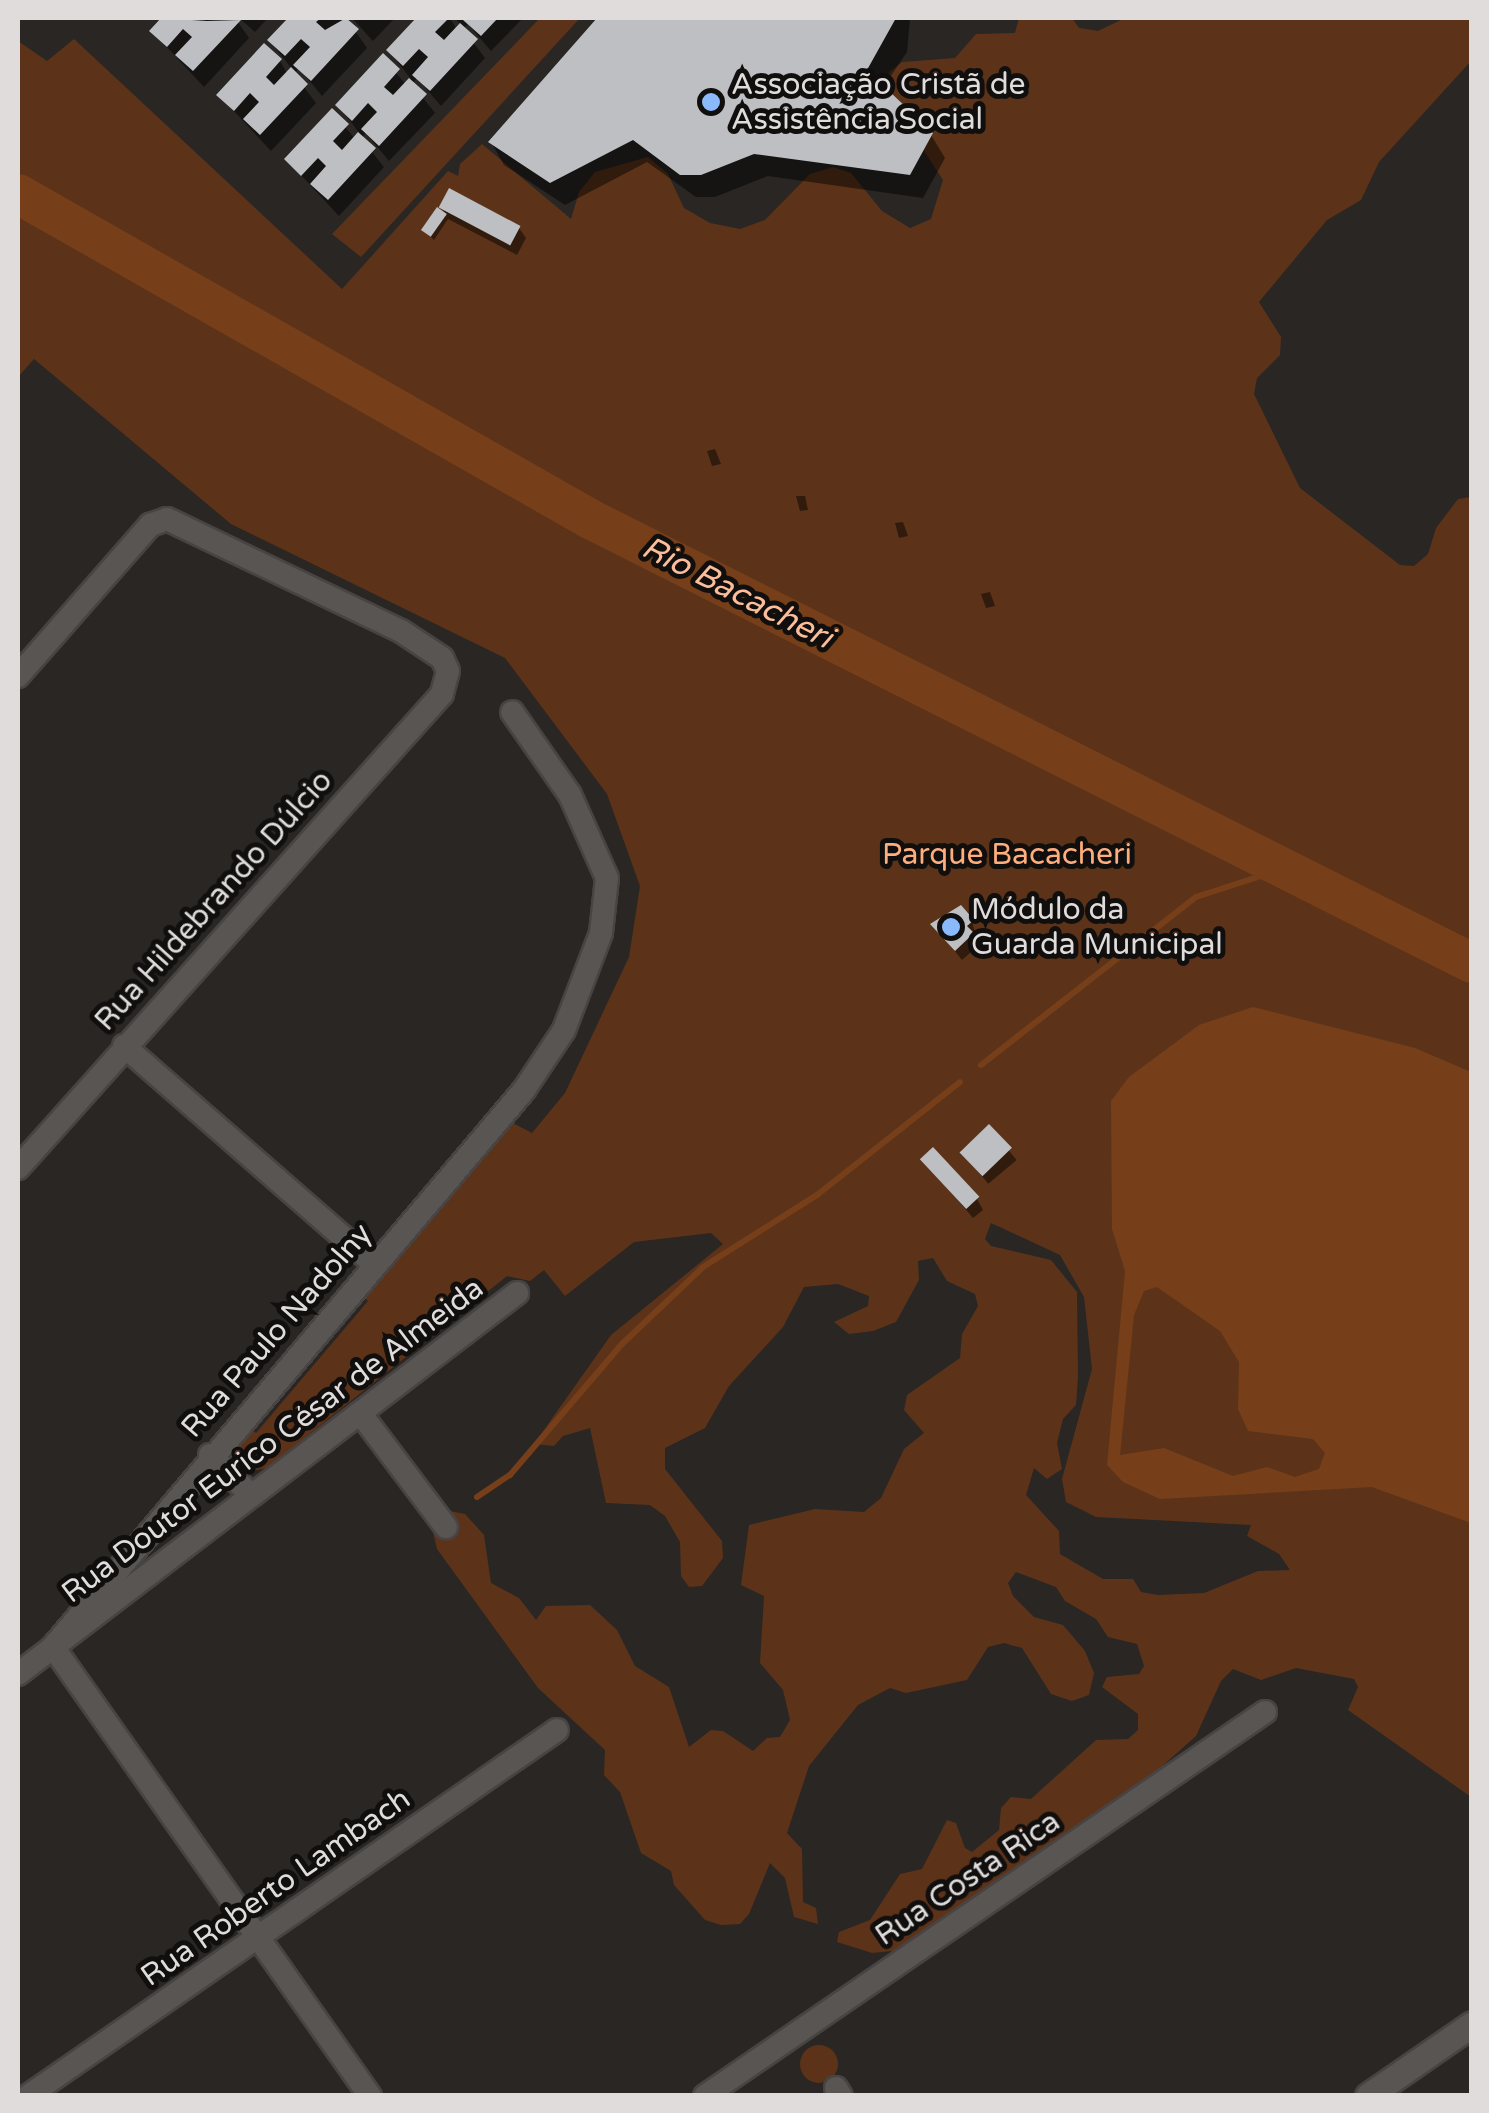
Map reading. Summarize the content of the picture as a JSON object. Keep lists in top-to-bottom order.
{
  "streets": {
    "street": [
      "Rua Hildebrando Dúlcio",
      "Rua Paulo Nadolny",
      "Rua Doutor Eurico César de Almeida",
      "Rua Costa Rica",
      "Rua Roberto Lambach"
    ]
  },
  "crossings": [
    ["Rua Paulo Nadolny", "Rua Doutor Eurico César de Almeida"]
  ],
  "water": ["Rio Bacacheri"],
  "parks": ["Parque Bacacheri"],
  "places": ["Associação Cristã de Assistência Social", "Módulo da Guarda Municipal"]
}
